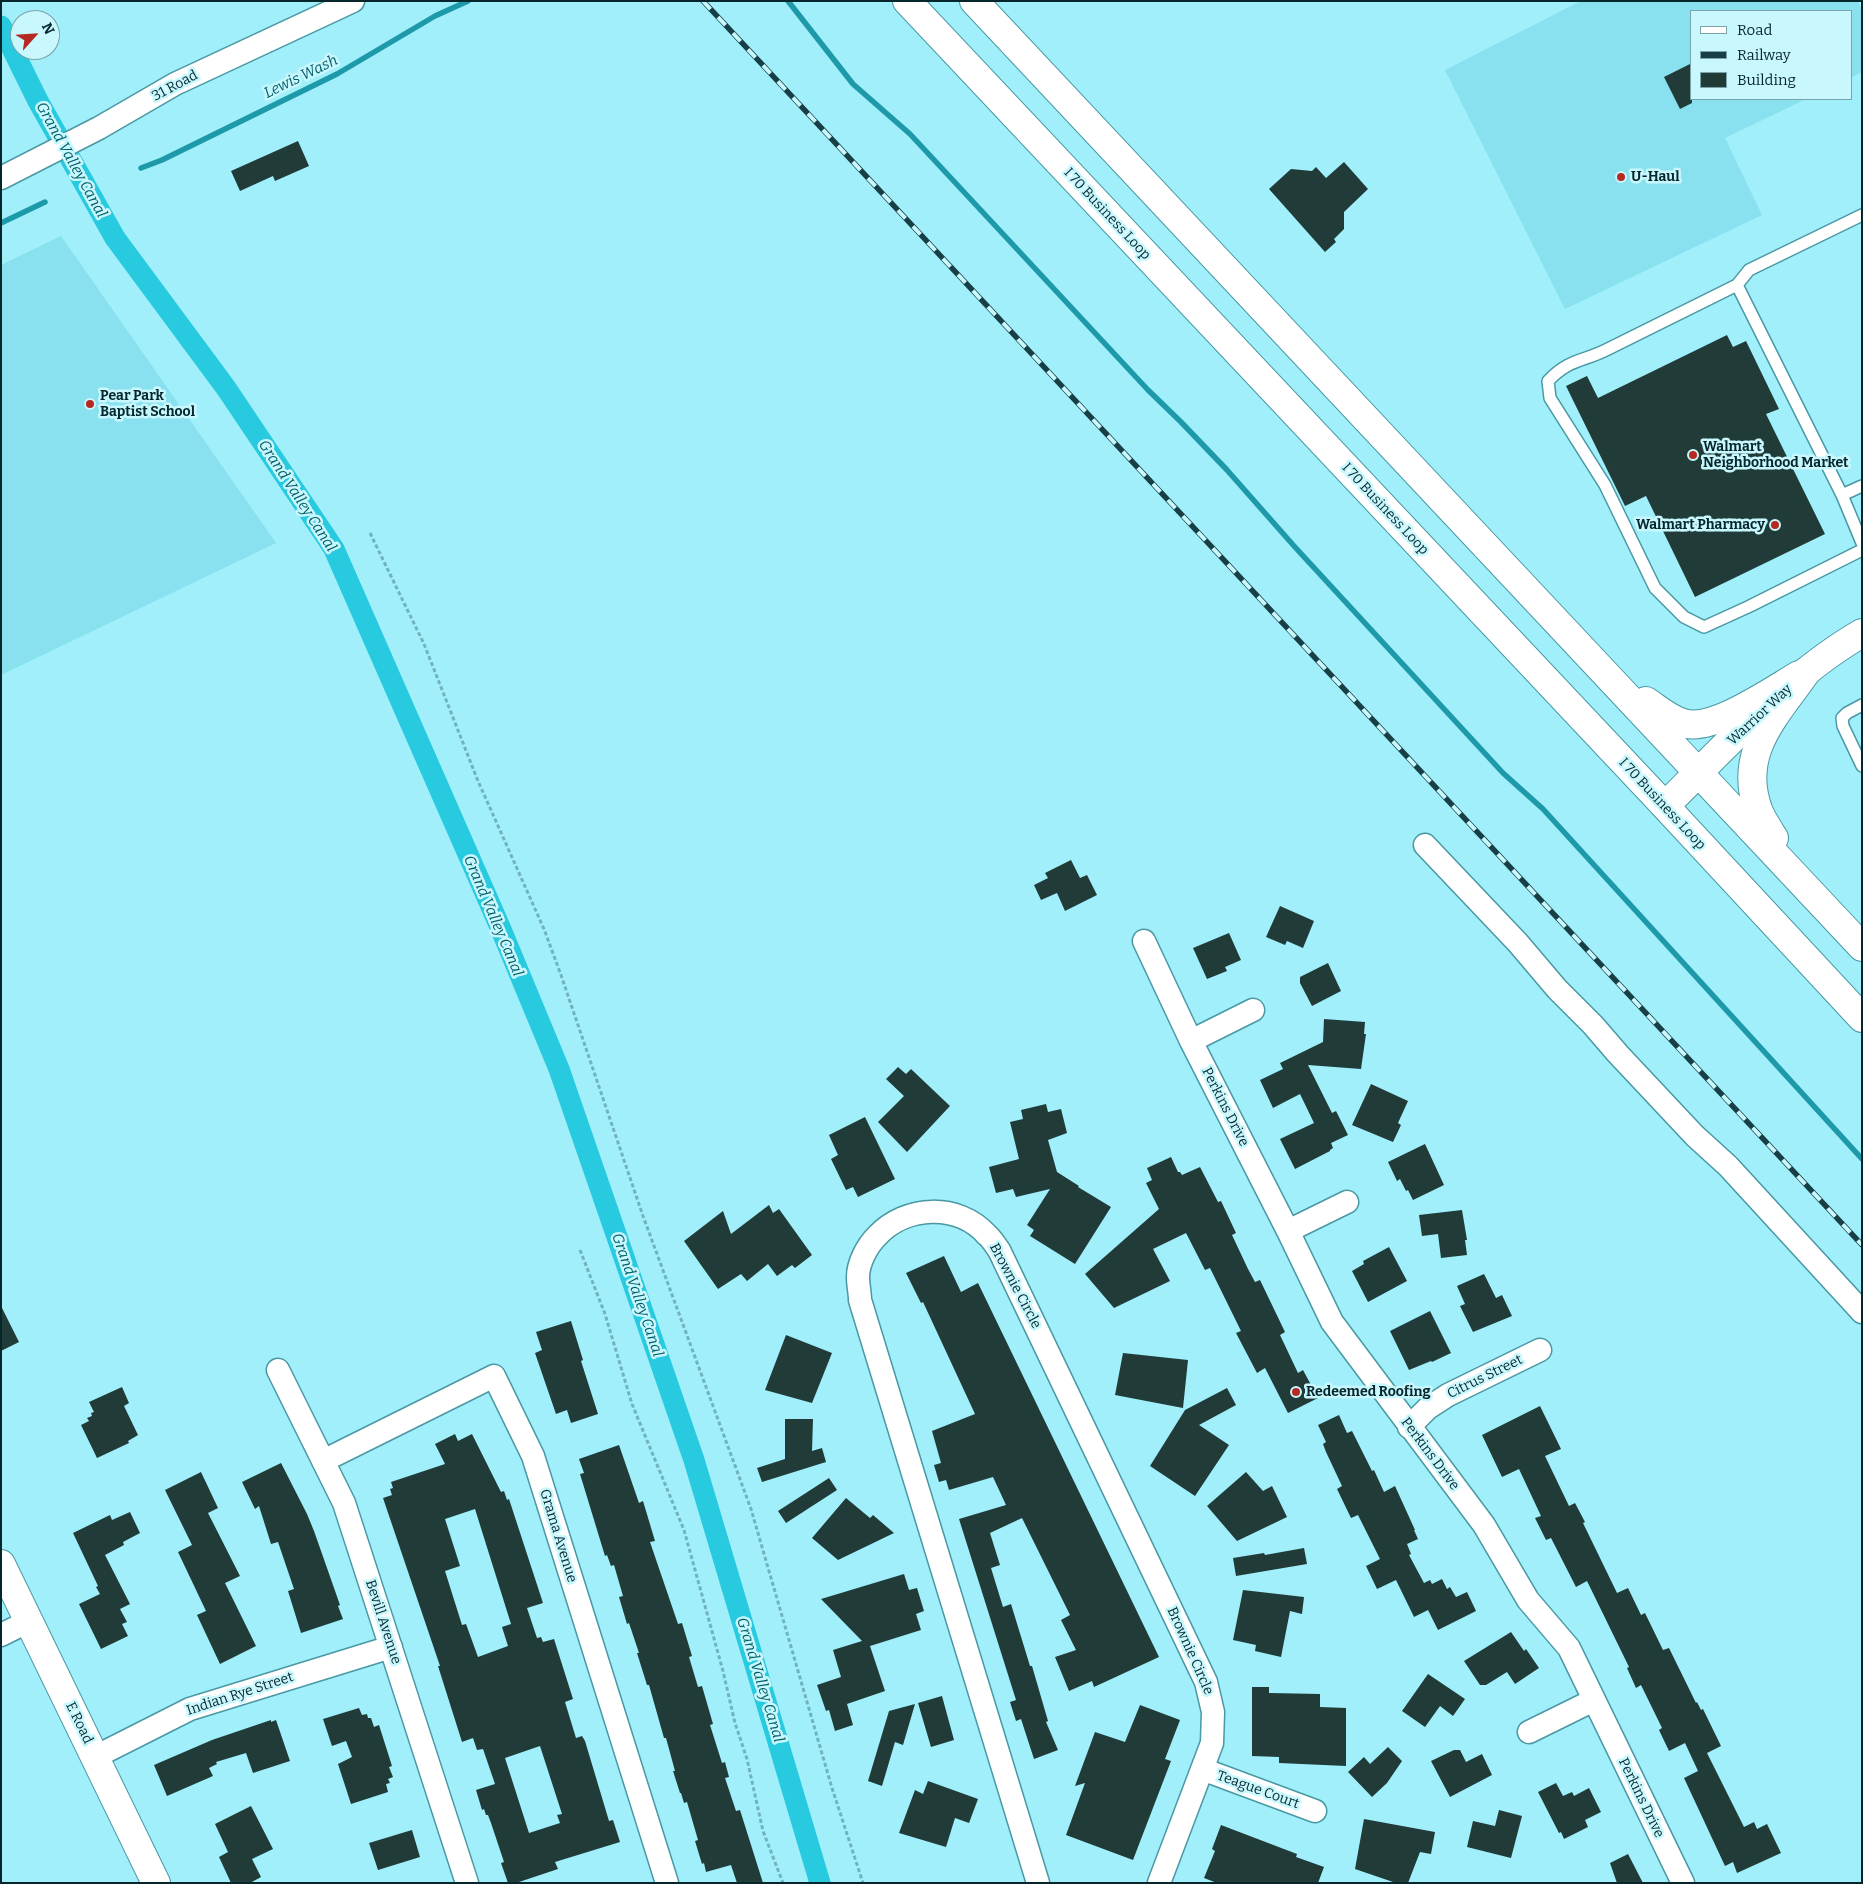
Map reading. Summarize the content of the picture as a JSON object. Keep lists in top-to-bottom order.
{
  "streets": {
    "main road": ["I 70 Business Loop", "Warrior Way", "E Road"],
    "street": [
      "31 Road",
      "Perkins Drive",
      "Brownie Circle",
      "Citrus Street",
      "Grama Avenue",
      "Bevill Avenue",
      "Indian Rye Street",
      "Teague Court"
    ]
  },
  "crossings": [
    ["I 70 Business Loop", "Warrior Way"],
    ["Perkins Drive", "Citrus Street"],
    ["Brownie Circle", "Teague Court"],
    ["Grama Avenue", "Bevill Avenue"],
    ["Bevill Avenue", "Indian Rye Street"],
    ["Indian Rye Street", "E Road"]
  ],
  "water": ["Lewis Wash", "Grand Valley Canal"],
  "places": [
    "U-Haul",
    "Pear Park Baptist School",
    "Walmart Neighborhood Market",
    "Walmart Pharmacy",
    "Redeemed Roofing"
  ],
  "legend": ["Road", "Railway", "Building"],
  "north": "top right"
}
